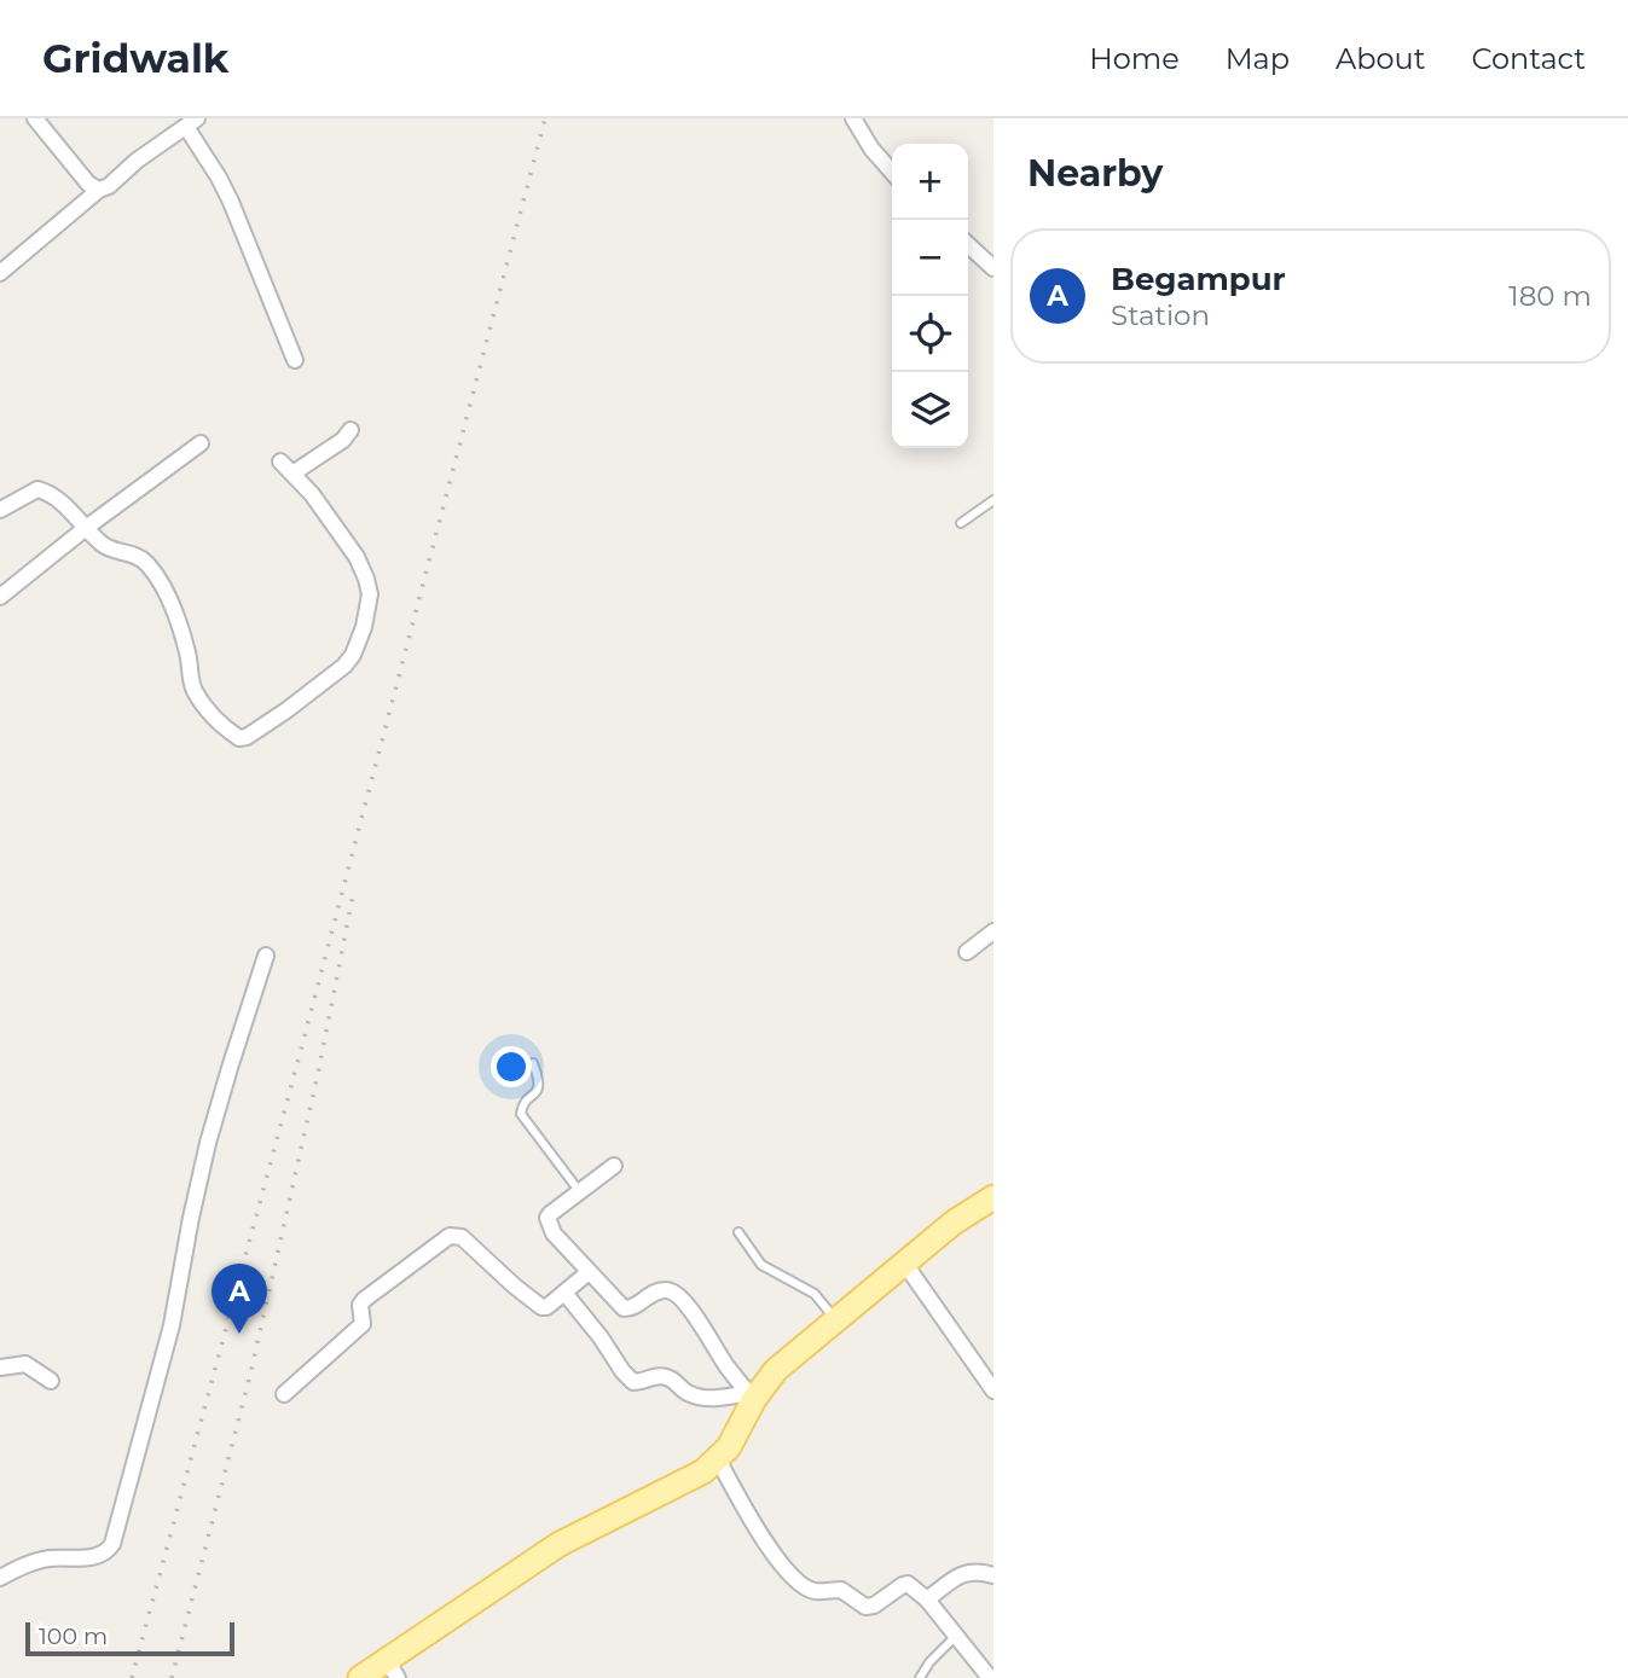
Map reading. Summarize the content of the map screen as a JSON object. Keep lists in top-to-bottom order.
{
  "scale_bar": "100 m",
  "page": {
    "header": "Gridwalk",
    "nav": [
      "Home",
      "Map",
      "About",
      "Contact"
    ],
    "heading": "Nearby",
    "map_buttons": ["+", "−"],
    "list": [
      {
        "mark": "A",
        "name": "Begampur",
        "note": "Station",
        "value": "180 m"
      }
    ],
    "pins": "A",
    "scale": "100 m"
  }
}
